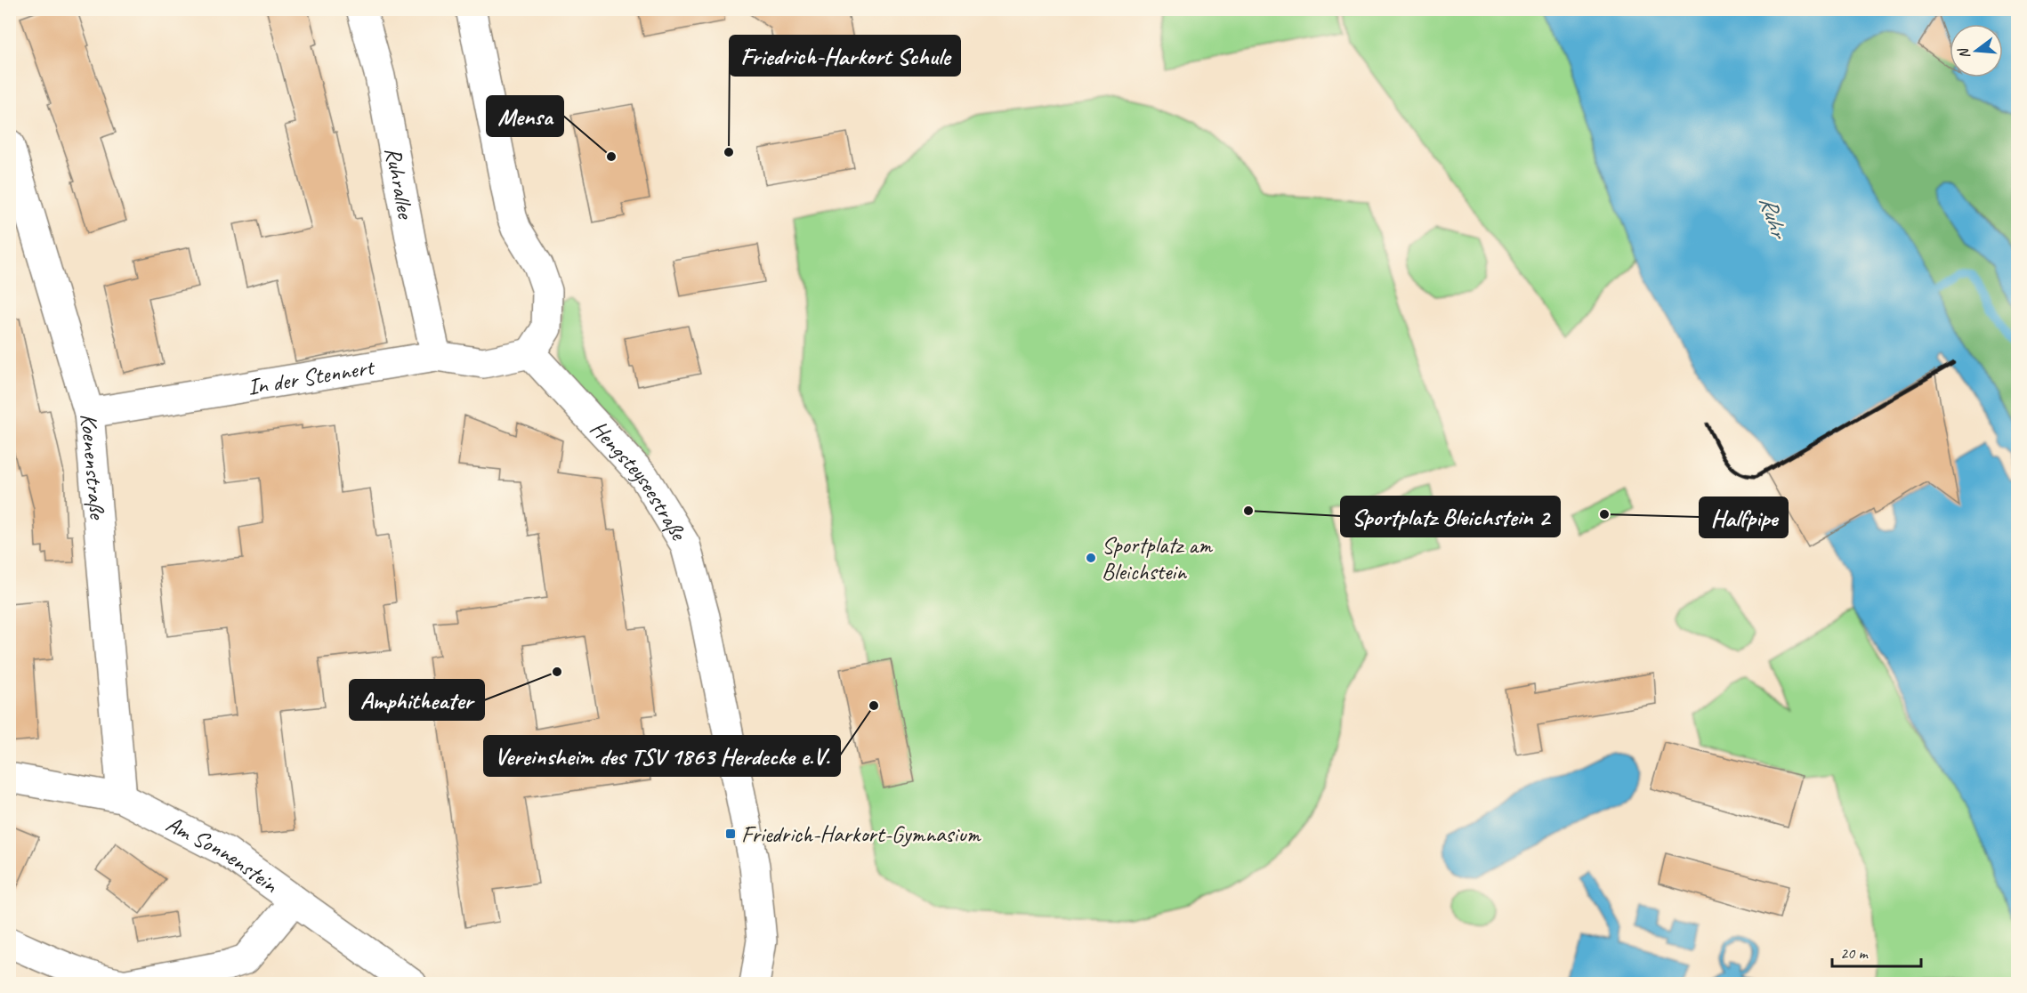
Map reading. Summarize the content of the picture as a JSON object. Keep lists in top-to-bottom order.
{
  "streets": {
    "street": [
      "Ruhrallee",
      "In der Stennert",
      "Koenenstraße",
      "Hengsteyseestraße",
      "Am Sonnenstein"
    ]
  },
  "crossings": [
    ["Ruhrallee", "In der Stennert"],
    ["In der Stennert", "Koenenstraße"],
    ["In der Stennert", "Hengsteyseestraße"],
    ["Koenenstraße", "Am Sonnenstein"]
  ],
  "water": ["Ruhr"],
  "places": {
    "other": [
      "Friedrich-Harkort Schule",
      "Mensa",
      "Sportplatz Bleichstein 2",
      "Halfpipe",
      "Sportplatz am Bleichstein",
      "Amphitheater",
      "Vereinsheim des TSV 1863 Herdecke e.V."
    ],
    "transit": ["Friedrich-Harkort-Gymnasium"]
  },
  "scale_bar": "20 m",
  "north": "left"
}
